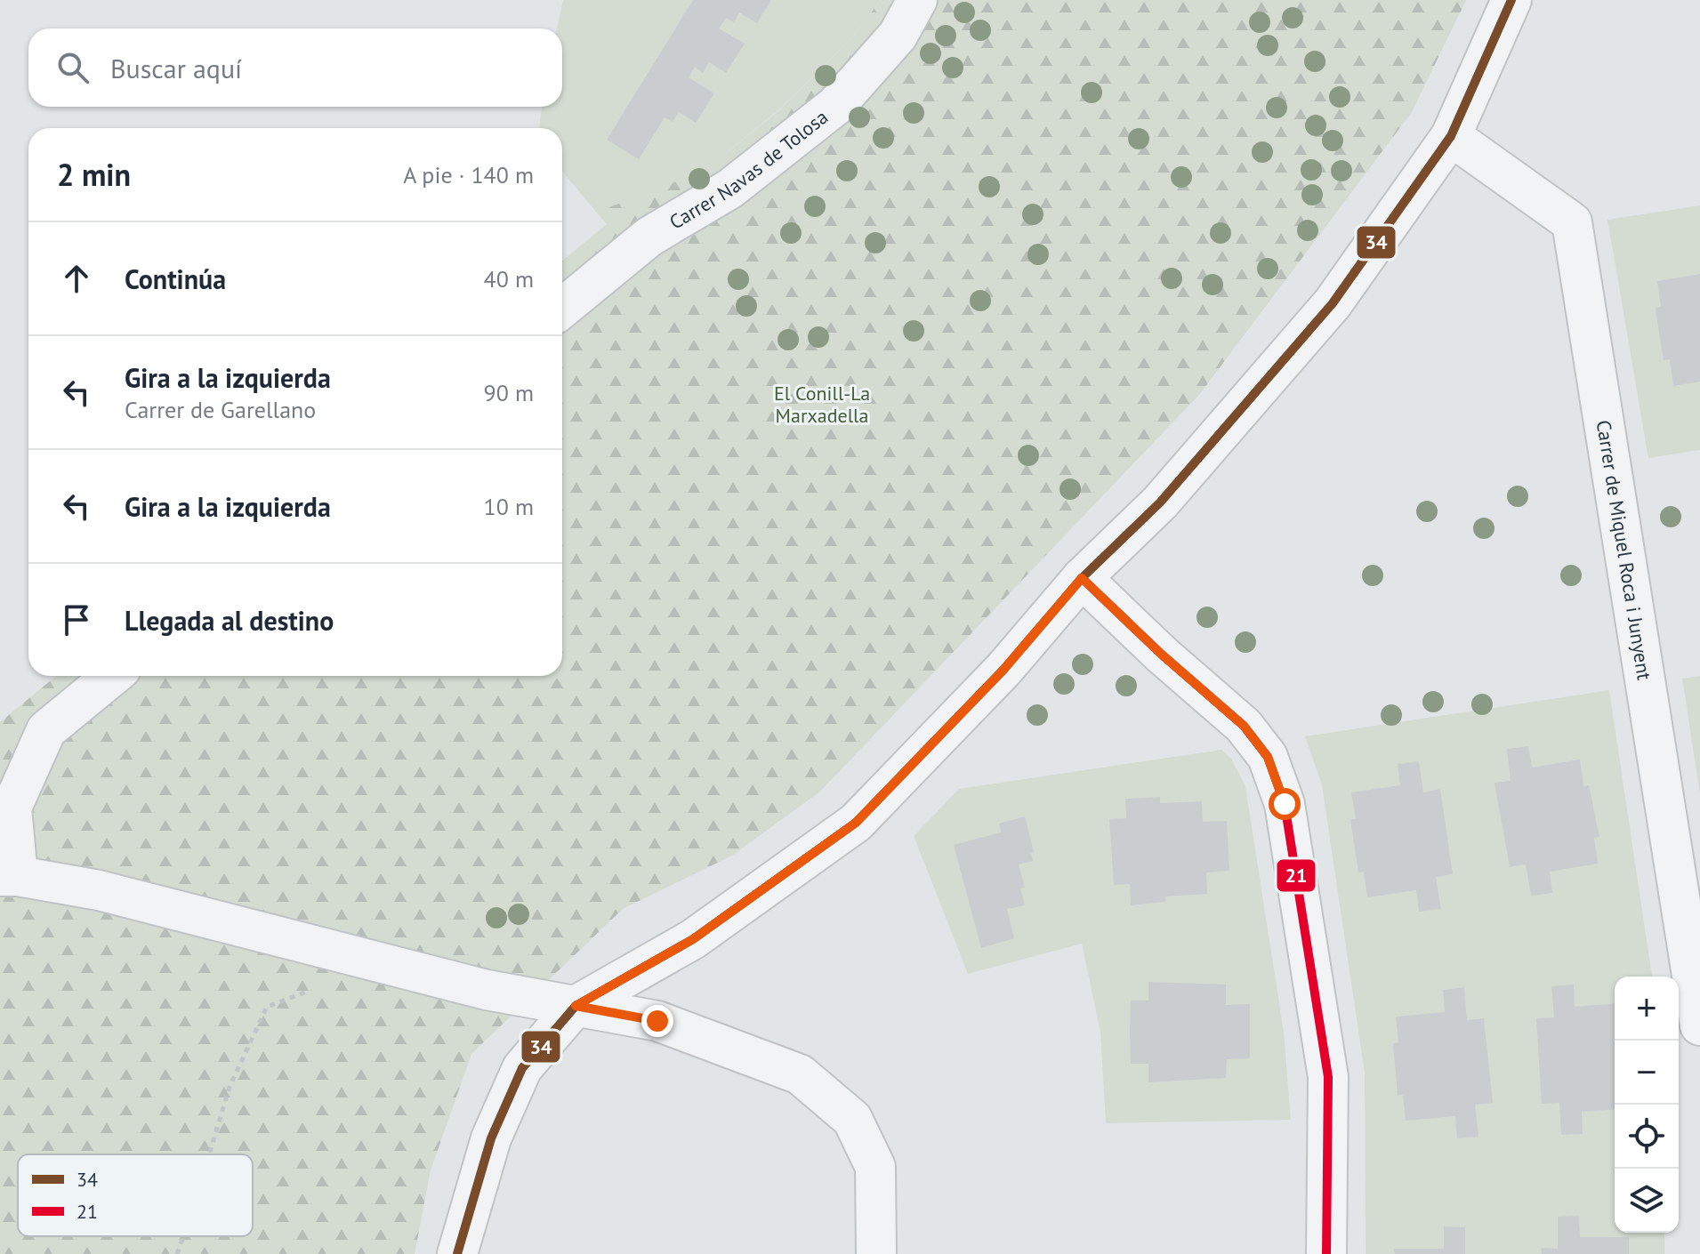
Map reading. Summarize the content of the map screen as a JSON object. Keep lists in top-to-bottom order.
{
  "streets": {
    "street": ["Carrer Navas de Tolosa", "Carrer de Miquel Roca i Junyent"]
  },
  "parks": ["El Conill-La Marxadella"],
  "lines": ["transit line 34", "transit line 21"],
  "legend": ["34", "21"],
  "page": {
    "search": "Buscar aquí",
    "heading": ["2 min", "A pie · 140 m"],
    "list": [
      ["Continúa", "40 m"],
      ["Gira a la izquierda", "Carrer de Garellano", "90 m"],
      ["Gira a la izquierda", "10 m"],
      "Llegada al destino"
    ],
    "map_buttons": ["+", "−"]
  }
}
